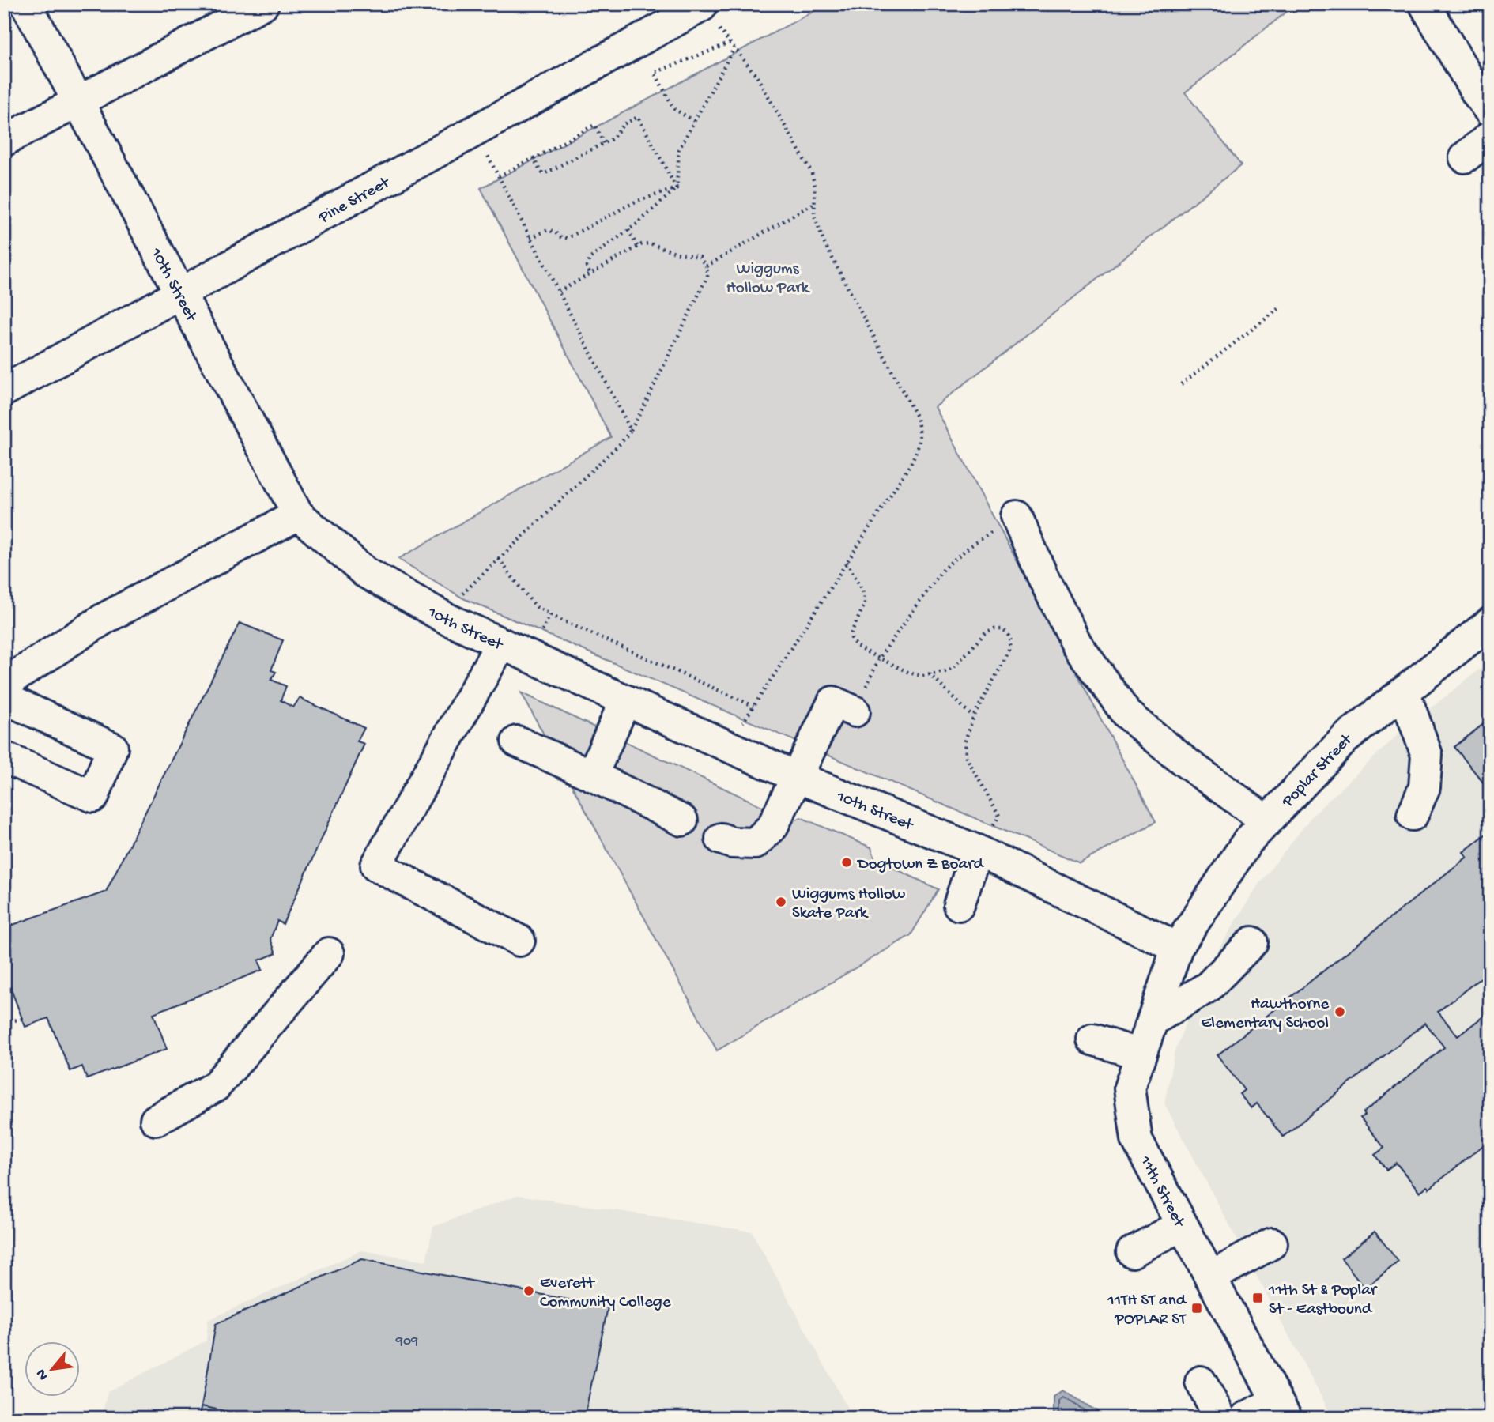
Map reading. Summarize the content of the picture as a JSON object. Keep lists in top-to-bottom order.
{
  "streets": {
    "street": [
      "Pine Street",
      "10th Street",
      "Poplar Street",
      "11th Street"
    ]
  },
  "crossings": [
    ["Pine Street", "10th Street"],
    ["10th Street", "Poplar Street"],
    ["10th Street", "11th Street"],
    ["Poplar Street", "11th Street"]
  ],
  "parks": ["Wiggums Hollow Park"],
  "places": {
    "other": [
      "Dogtown Z Board",
      "Wiggums Hollow Skate Park",
      "Hawthorne Elementary School",
      "Everett Community College"
    ],
    "transit": ["11th St & Poplar St - Eastbound", "11TH ST and POPLAR ST"]
  },
  "house_numbers": ["909"],
  "north": "bottom left"
}
